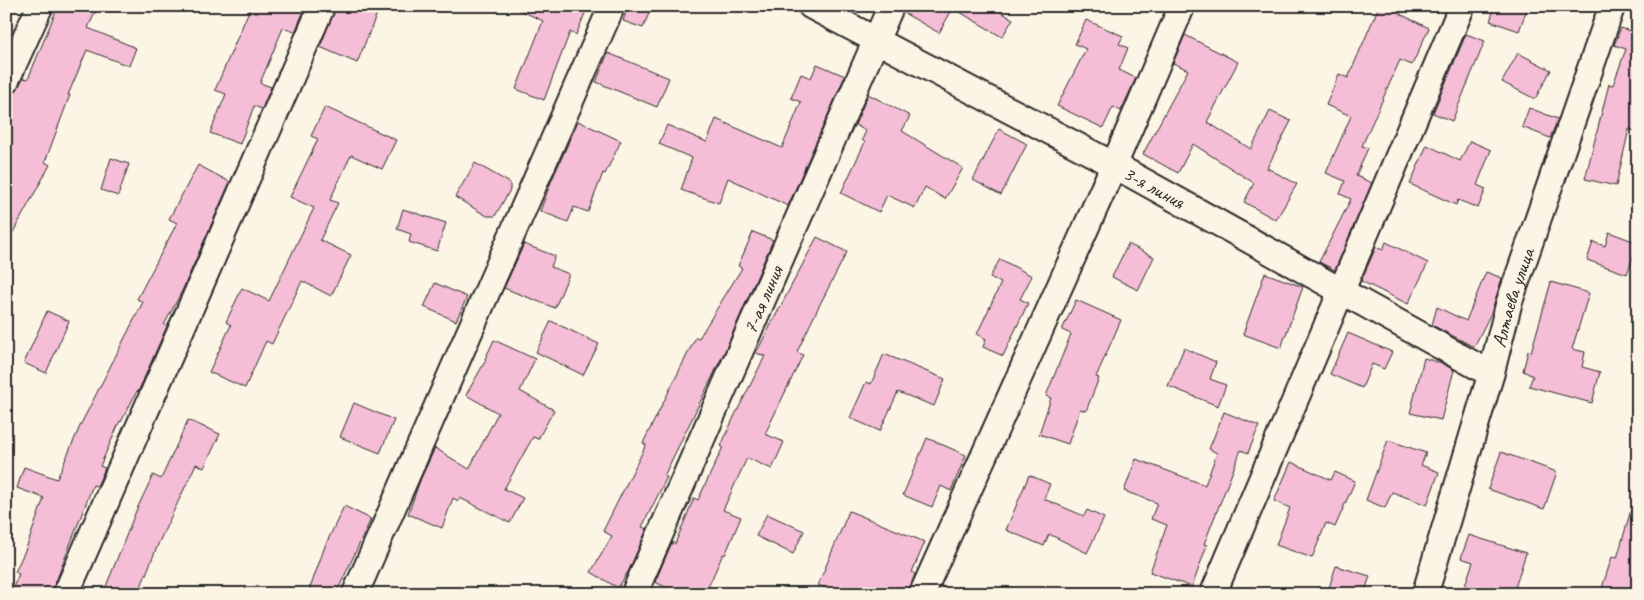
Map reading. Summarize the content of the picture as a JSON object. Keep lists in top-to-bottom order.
{
  "streets": {
    "street": ["3-я линия", "Алтаева улица", "7-ая линия"]
  },
  "crossings": [
    ["3-я линия", "Алтаева улица"],
    ["3-я линия", "7-ая линия"]
  ]
}
